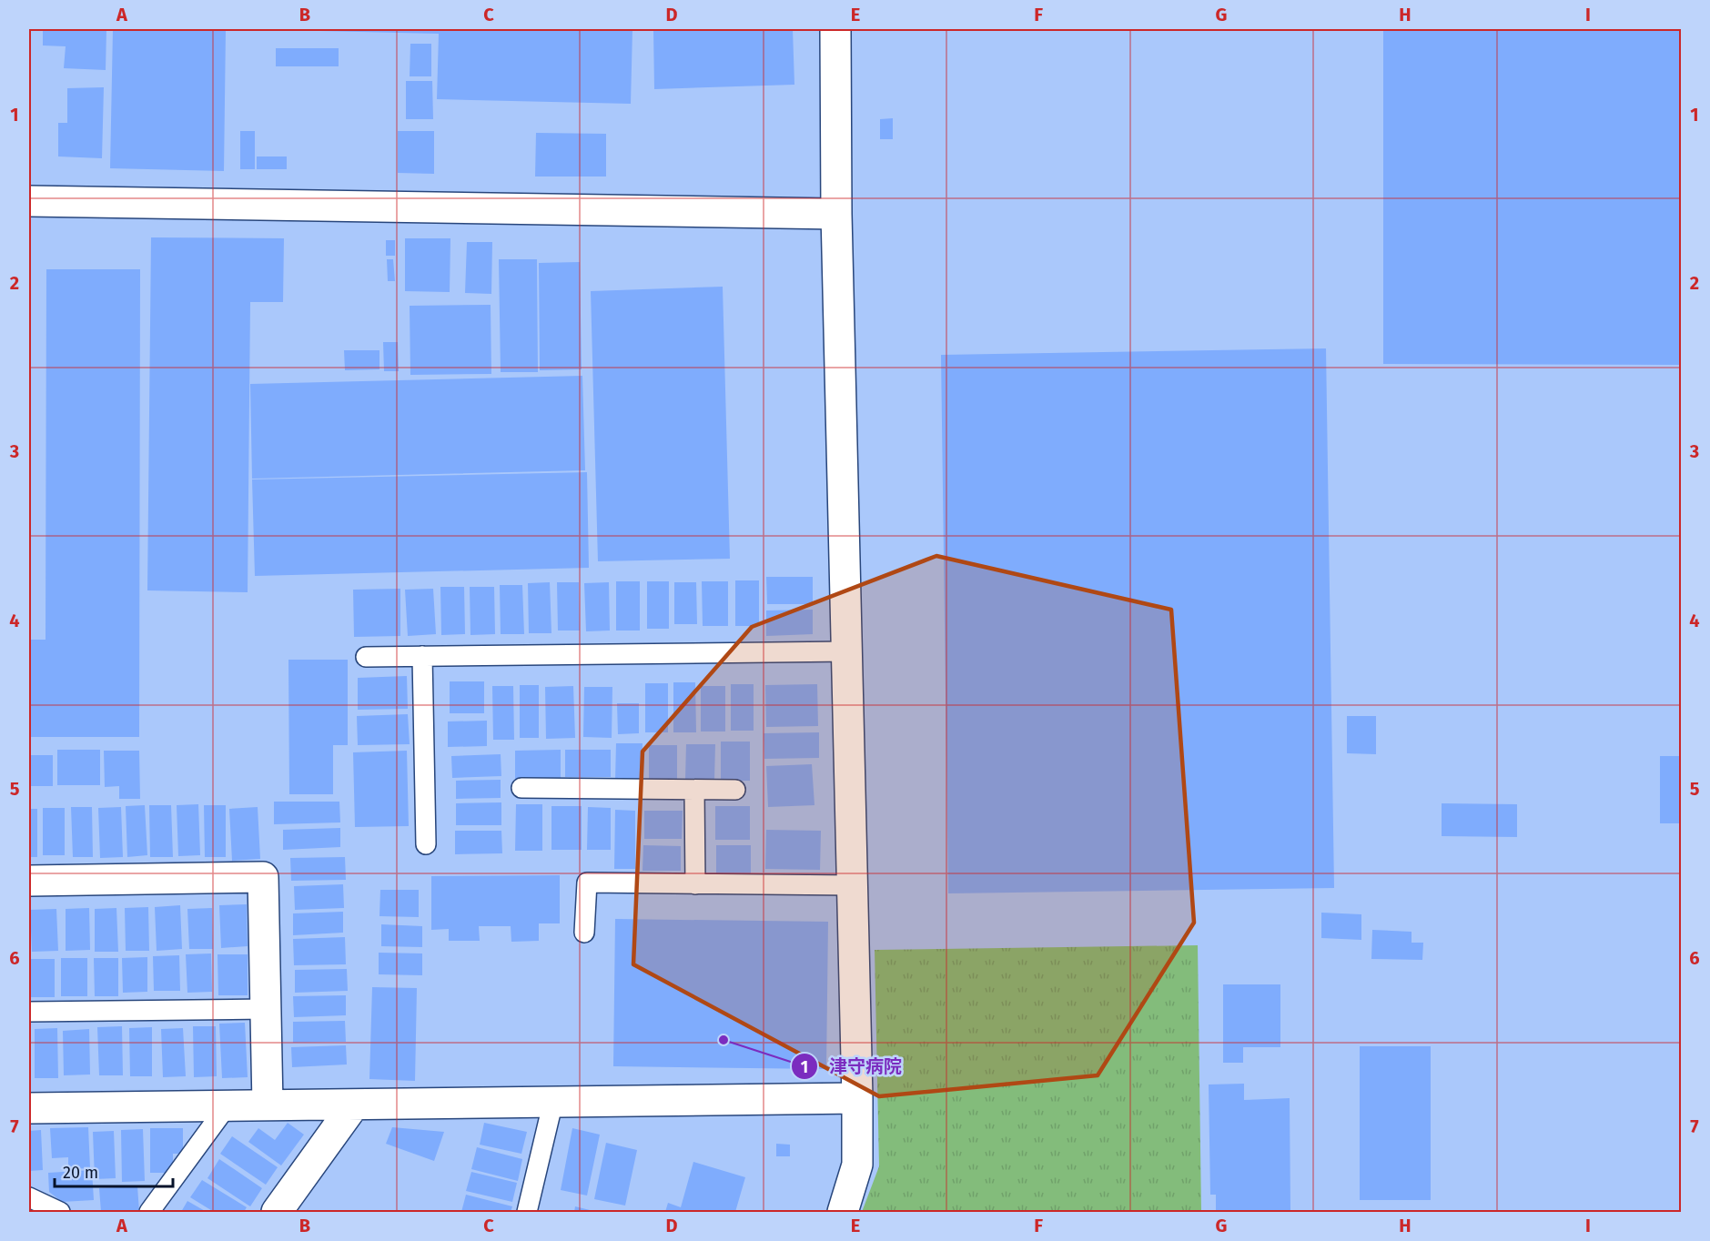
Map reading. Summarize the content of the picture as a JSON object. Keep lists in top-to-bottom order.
{
  "places": ["津守病院"],
  "scale_bar": "20 m",
  "grid": {
    "columns": [
      "A",
      "B",
      "C",
      "D",
      "E",
      "F",
      "G",
      "H",
      "I"
    ],
    "rows": [
      "1",
      "2",
      "3",
      "4",
      "5",
      "6",
      "7"
    ]
  }
}
